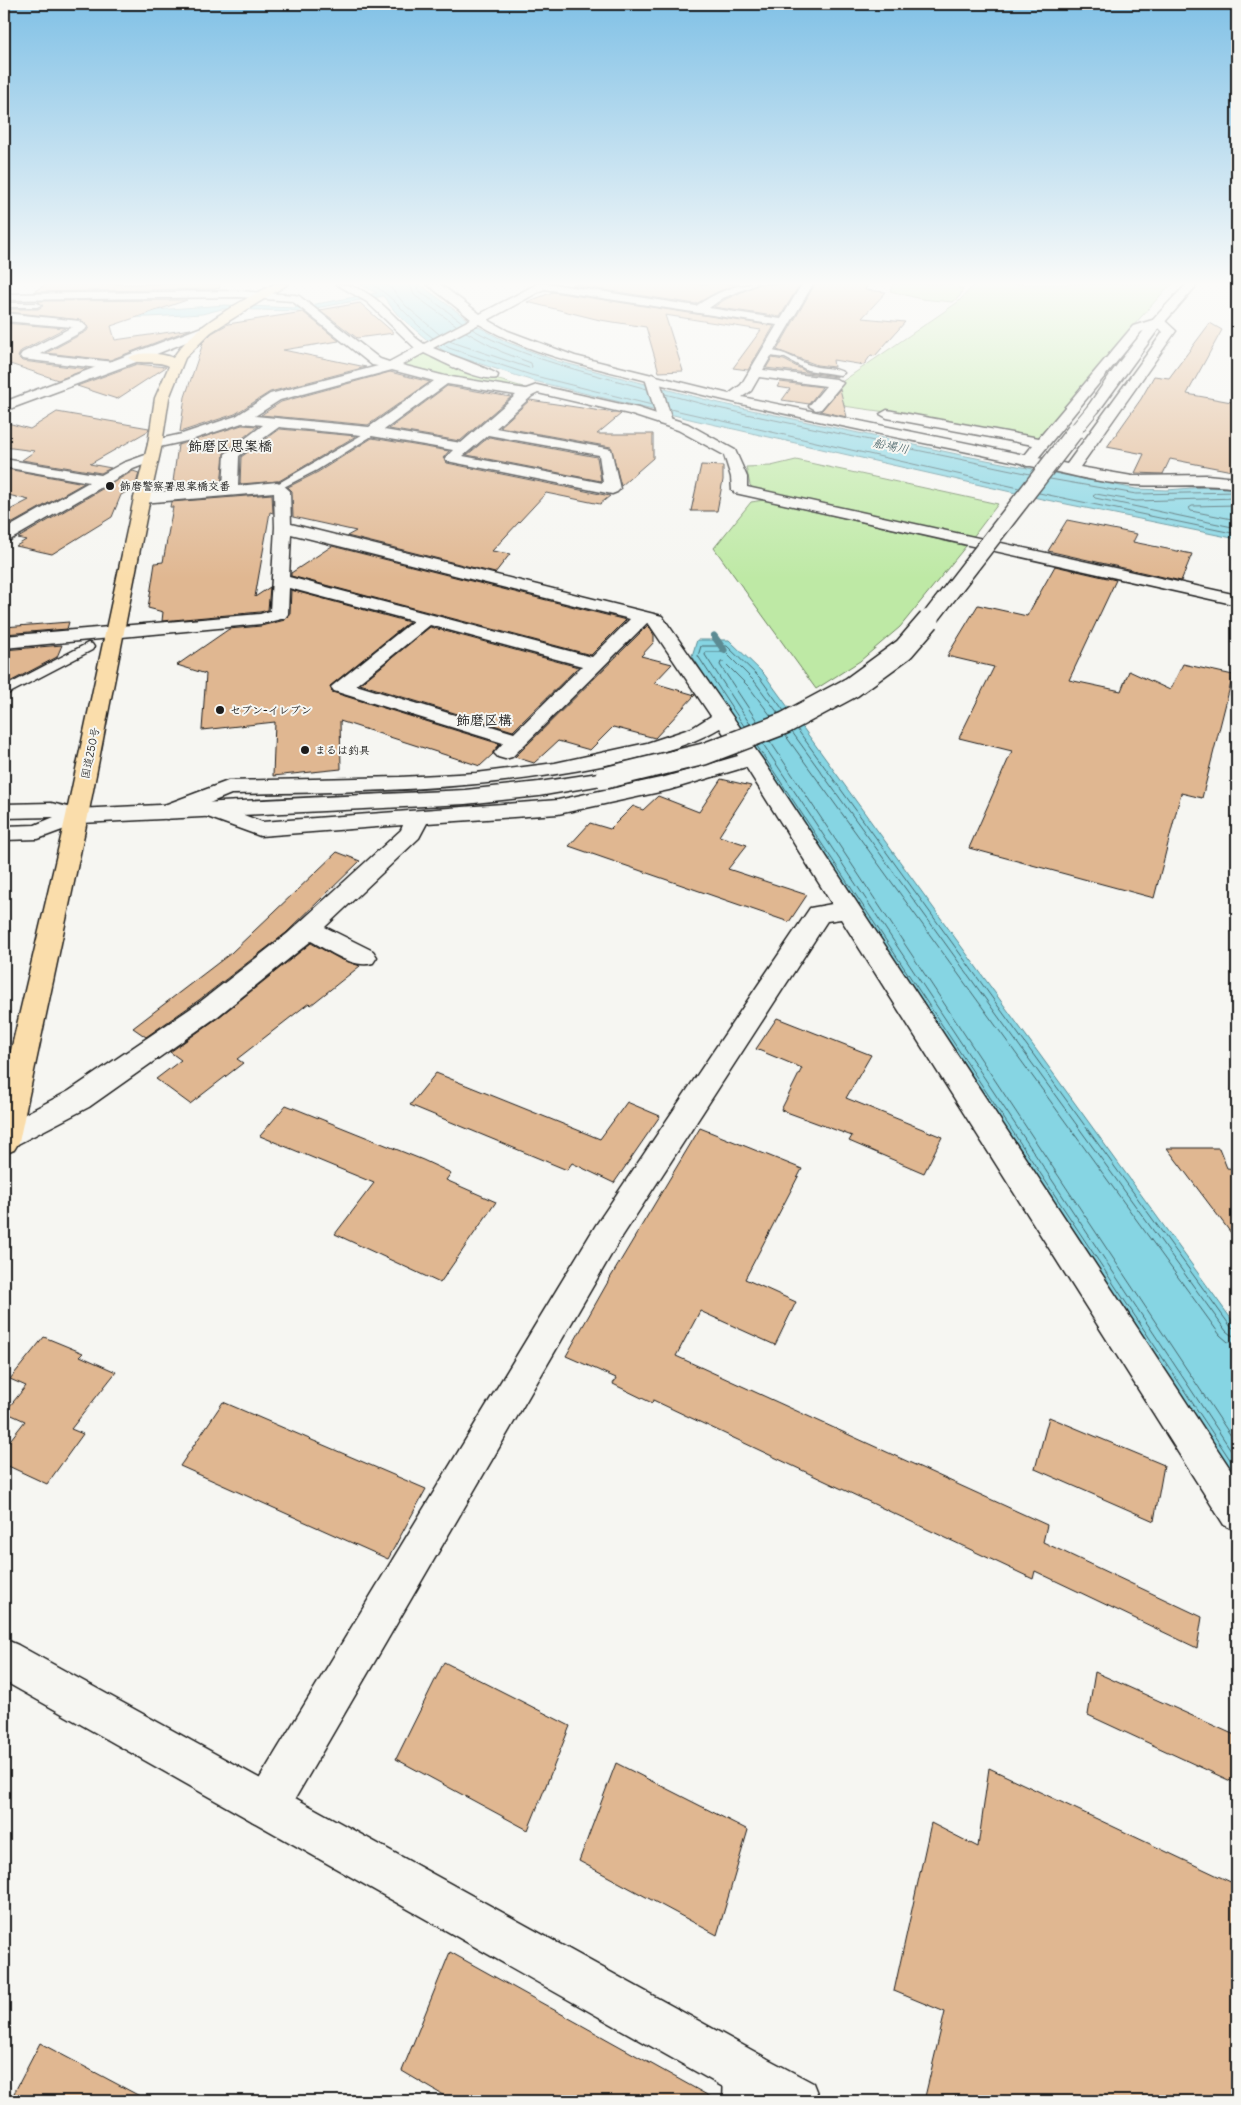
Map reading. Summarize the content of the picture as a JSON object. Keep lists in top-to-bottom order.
{
  "streets": {
    "highway": ["国道250号"]
  },
  "districts": ["飾磨区思案橋", "飾磨区構"],
  "water": ["船場川"],
  "places": ["飾磨警察署思案橋交番", "セブン-イレブン", "まるは釣具"]
}
